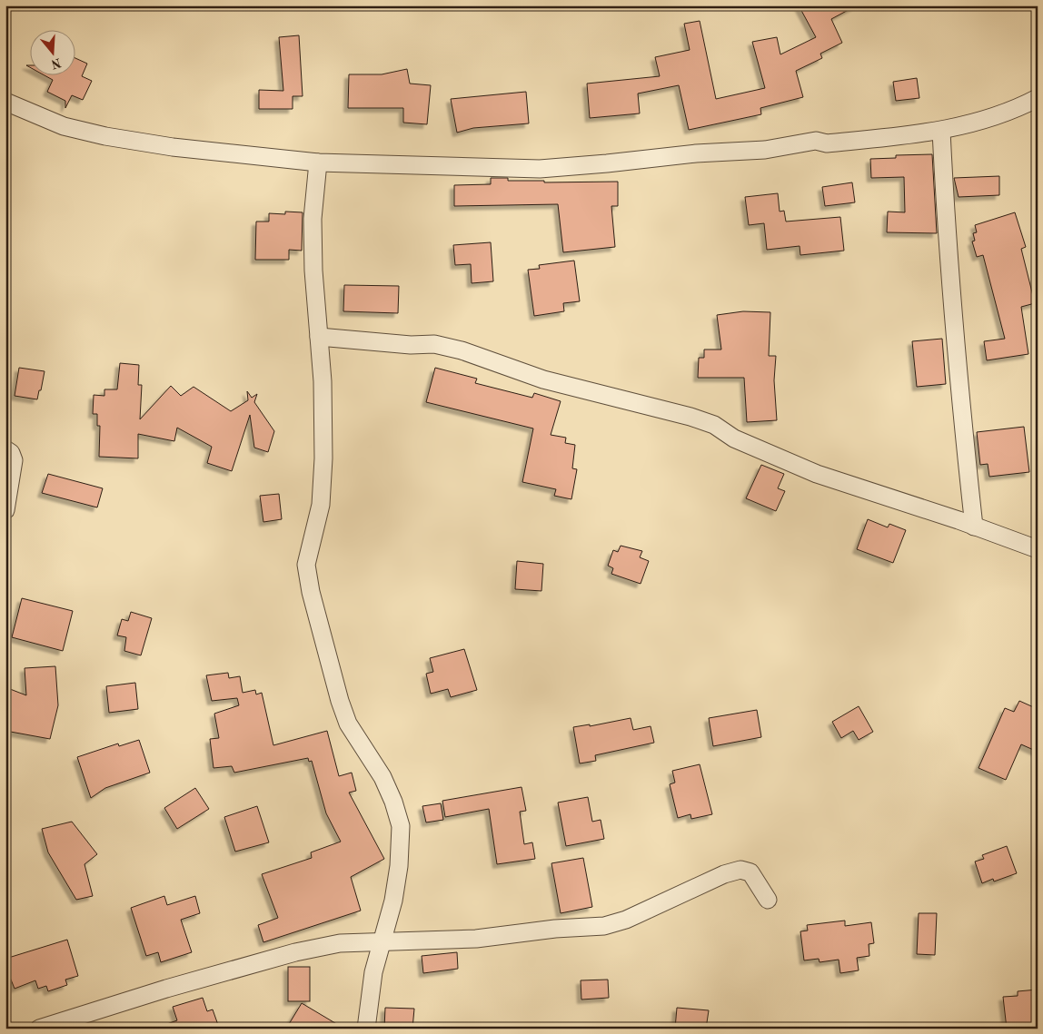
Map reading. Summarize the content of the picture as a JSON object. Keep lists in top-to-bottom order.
{
  "north": "bottom"
}
